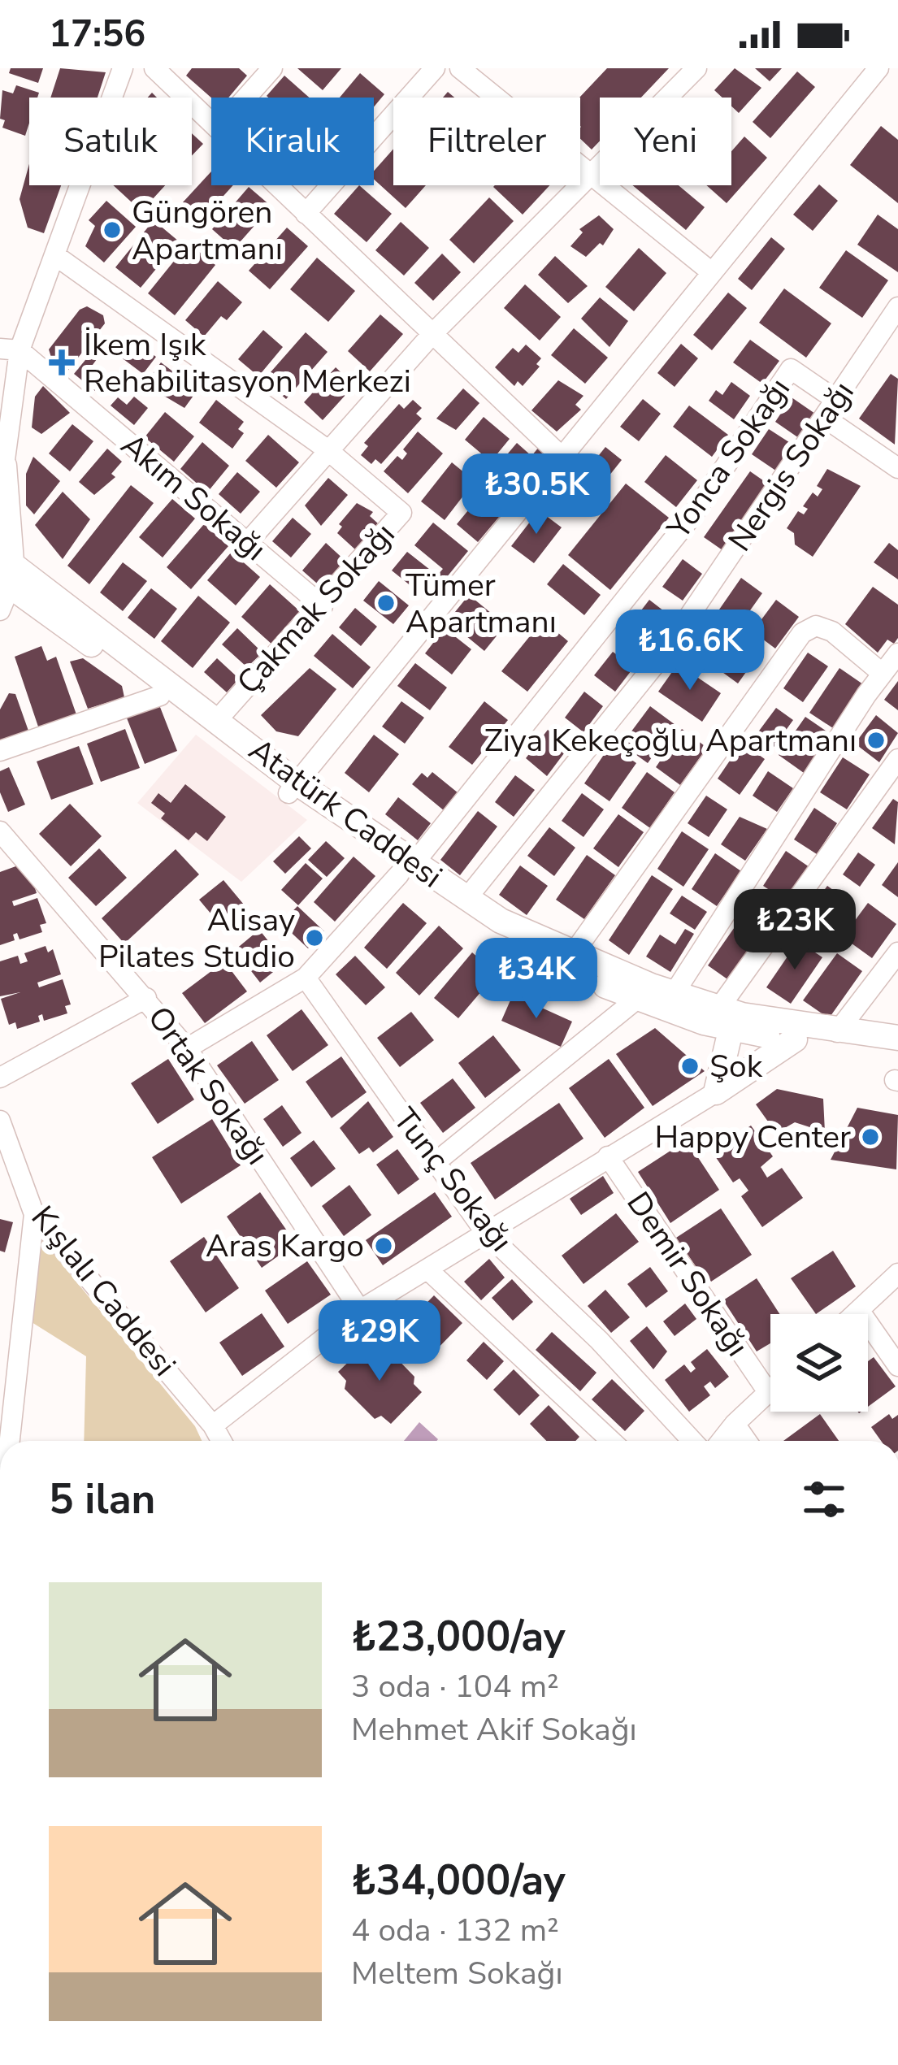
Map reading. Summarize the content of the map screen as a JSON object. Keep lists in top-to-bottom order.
{
  "streets": {
    "main road": ["Atatürk Caddesi"],
    "street": [
      "Yonca Sokağı",
      "Nergis Sokağı",
      "Akım Sokağı",
      "Çakmak Sokağı",
      "Ortak Sokağı",
      "Tunç Sokağı",
      "Demir Sokağı",
      "Kışlalı Caddesi"
    ]
  },
  "crossings": [
    ["Yonca Sokağı", "Nergis Sokağı"],
    ["Yonca Sokağı", "Atatürk Caddesi"],
    ["Nergis Sokağı", "Atatürk Caddesi"],
    ["Akım Sokağı", "Çakmak Sokağı"],
    ["Çakmak Sokağı", "Atatürk Caddesi"]
  ],
  "places": {
    "other": [
      "Güngören Apartmanı",
      "Tümer Apartmanı",
      "Ziya Kekeçoğlu Apartmanı",
      "Alisay Pilates Studio",
      "Şok",
      "Happy Center",
      "Aras Kargo"
    ],
    "health": ["İkem Işık Rehabilitasyon Merkezi"]
  },
  "page": {
    "status": "17:56",
    "chip": [
      "Satılık",
      "Kiralık",
      "Filtreler",
      "Yeni"
    ],
    "price": [
      "₺30.5K",
      "₺16.6K",
      "₺23K",
      "₺34K",
      "₺29K"
    ],
    "heading": "5 ilan",
    "list": [
      {
        "name": "₺23,000/ay",
        "note": "3 oda · 104 m² · Mehmet Akif Sokağı"
      },
      {
        "name": "₺34,000/ay",
        "note": "4 oda · 132 m² · Meltem Sokağı"
      }
    ]
  }
}
